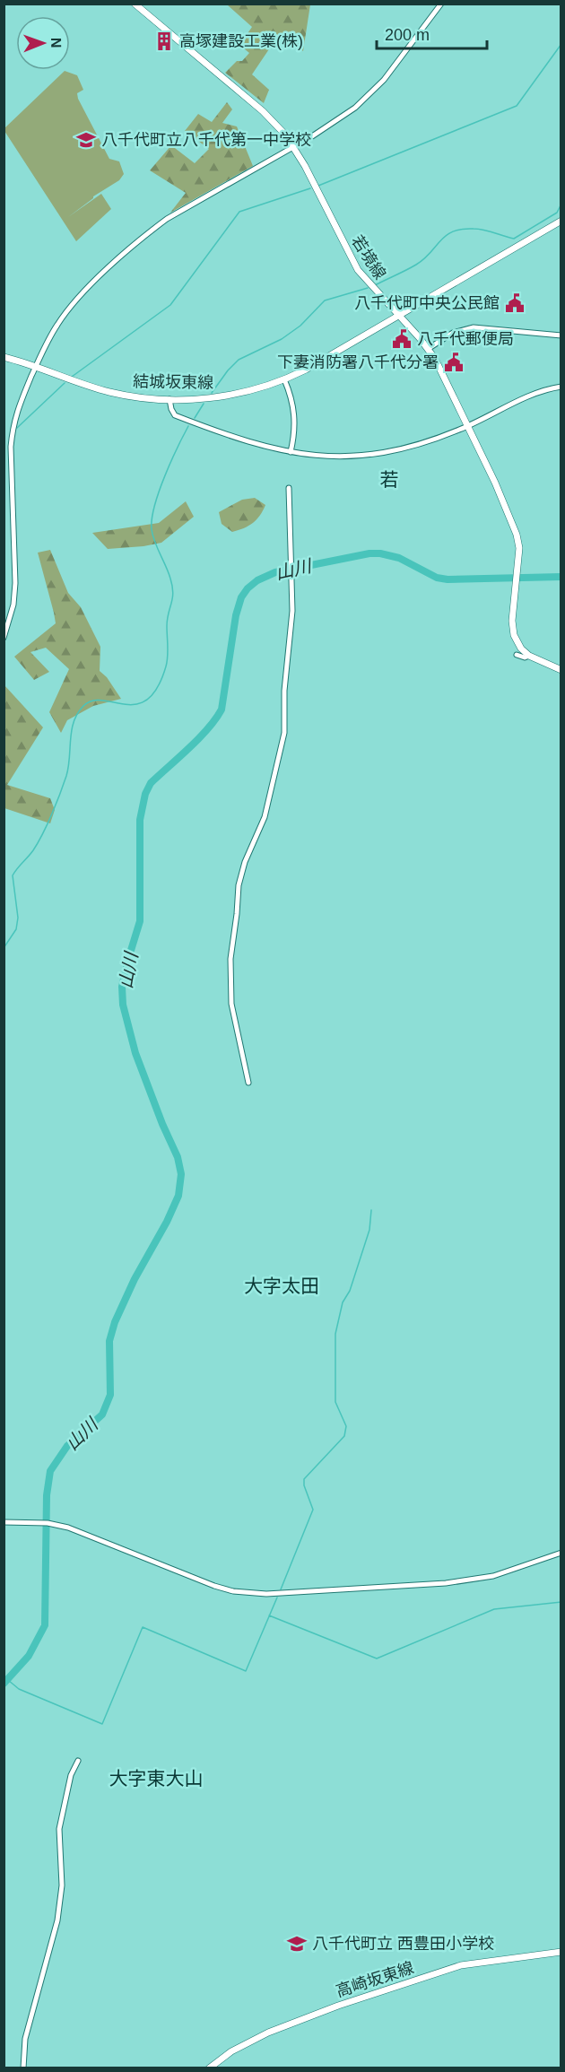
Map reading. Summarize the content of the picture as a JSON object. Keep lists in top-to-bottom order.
{
  "streets": {
    "main road": ["若境線", "結城坂東線", "高崎坂東線"]
  },
  "crossings": [
    ["若境線", "結城坂東線"]
  ],
  "districts": ["若", "大字太田", "大字東大山"],
  "water": ["山川"],
  "places": {
    "building": ["高塚建設工業(株)"],
    "school or university": ["八千代町立八千代第一中学校", "八千代町立 西豊田小学校"],
    "public building": ["八千代町中央公民館", "八千代郵便局", "下妻消防署八千代分署"]
  },
  "scale_bar": "200 m",
  "north": "right"
}
